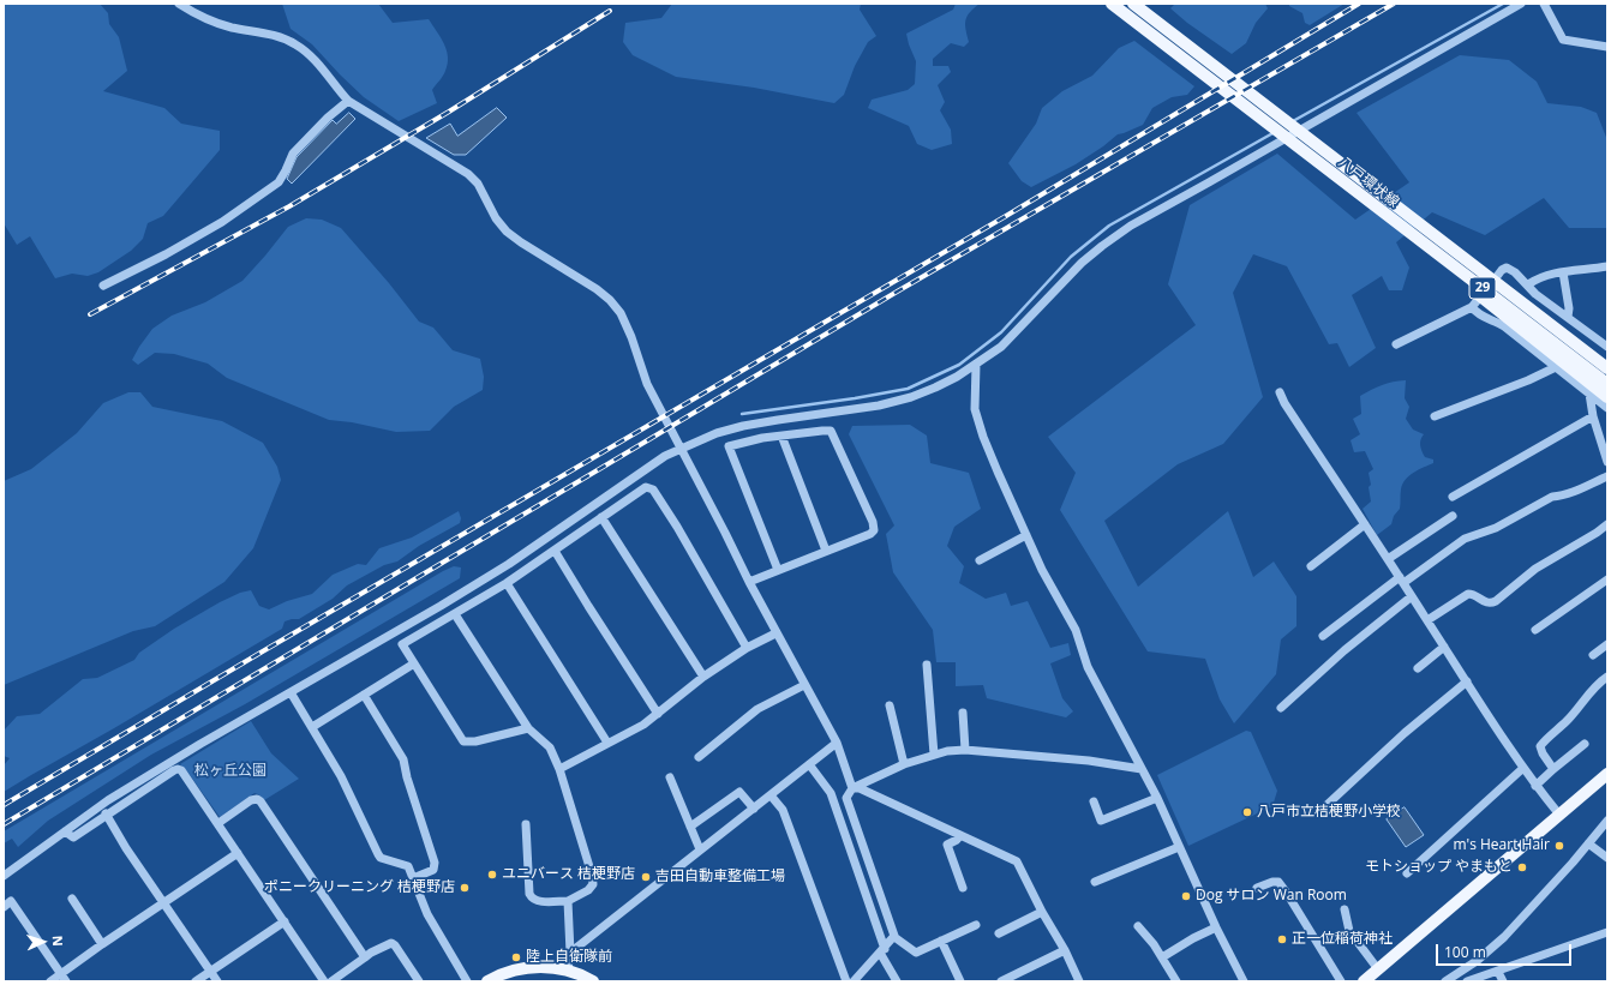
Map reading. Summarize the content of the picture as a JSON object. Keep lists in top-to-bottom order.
{
  "streets": {
    "main road": ["八戸環状線", "29"]
  },
  "crossings": [
    ["八戸環状線", "29"]
  ],
  "parks": ["松ヶ丘公園"],
  "places": [
    "八戸市立桔梗野小学校",
    "m's Heart Hair",
    "モトショップ やまもと",
    "ユニバース 桔梗野店",
    "吉田自動車整備工場",
    "ポニークリーニング 桔梗野店",
    "Dog サロン Wan Room",
    "正一位稲荷神社",
    "陸上自衛隊前"
  ],
  "scale_bar": "100 m",
  "north": "right"
}
